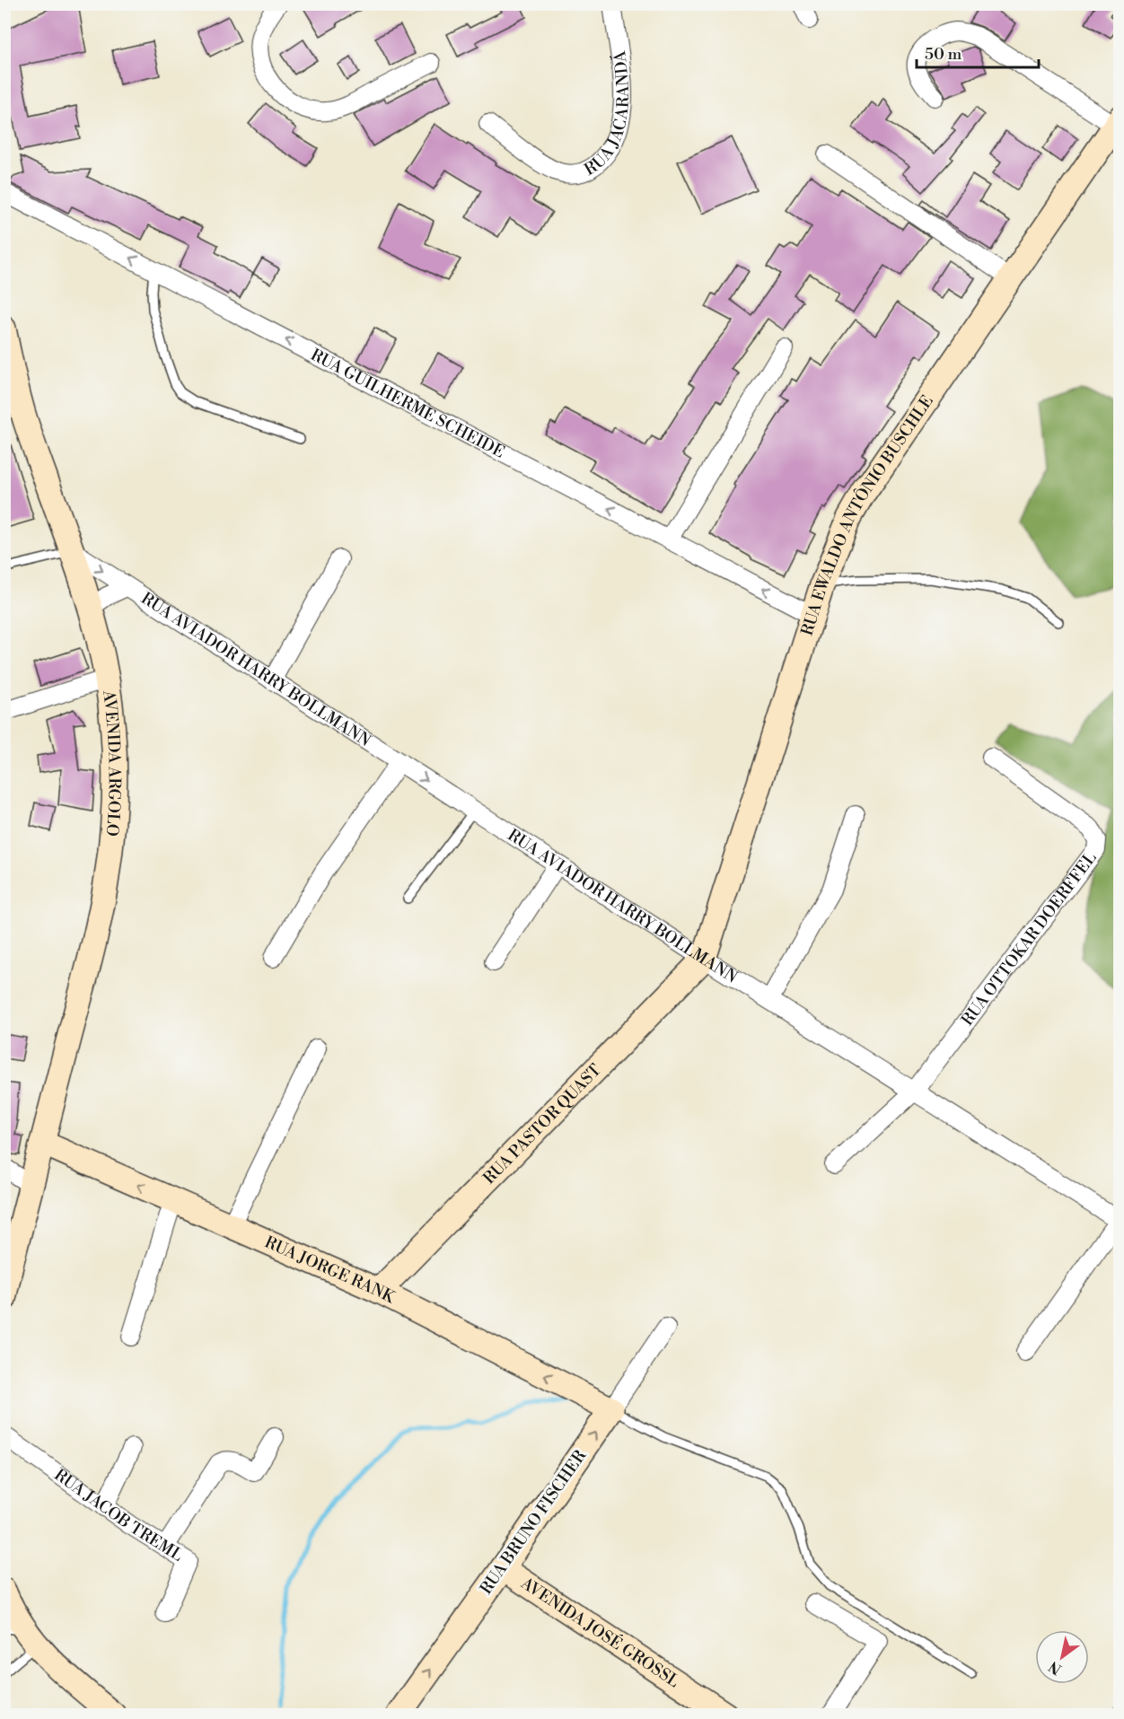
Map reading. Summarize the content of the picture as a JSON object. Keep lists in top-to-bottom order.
{
  "streets": {
    "street": [
      "RUA JACARANDÁ",
      "RUA GUILHERME SCHEIDE",
      "RUA EWALDO ANTÔNIO BUSCHLE",
      "RUA AVIADOR HARRY BOLLMANN",
      "AVENIDA ARGOLO",
      "RUA OTTOKAR DOERFFEL",
      "RUA PASTOR QUAST",
      "RUA JORGE RANK",
      "RUA JACOB TREML",
      "RUA BRUNO FISCHER",
      "AVENIDA JOSÉ GROSSL"
    ]
  },
  "crossings": [
    ["RUA GUILHERME SCHEIDE", "RUA EWALDO ANTÔNIO BUSCHLE"],
    ["RUA EWALDO ANTÔNIO BUSCHLE", "RUA AVIADOR HARRY BOLLMANN"],
    ["RUA EWALDO ANTÔNIO BUSCHLE", "RUA PASTOR QUAST"],
    ["RUA AVIADOR HARRY BOLLMANN", "AVENIDA ARGOLO"],
    ["RUA AVIADOR HARRY BOLLMANN", "RUA OTTOKAR DOERFFEL"],
    ["RUA AVIADOR HARRY BOLLMANN", "RUA PASTOR QUAST"],
    ["AVENIDA ARGOLO", "RUA JORGE RANK"],
    ["RUA PASTOR QUAST", "RUA JORGE RANK"],
    ["RUA JORGE RANK", "RUA BRUNO FISCHER"],
    ["RUA BRUNO FISCHER", "AVENIDA JOSÉ GROSSL"]
  ],
  "one_way": ["RUA GUILHERME SCHEIDE", "RUA JORGE RANK", "RUA BRUNO FISCHER"],
  "scale_bar": "50 m",
  "north": "bottom left"
}
